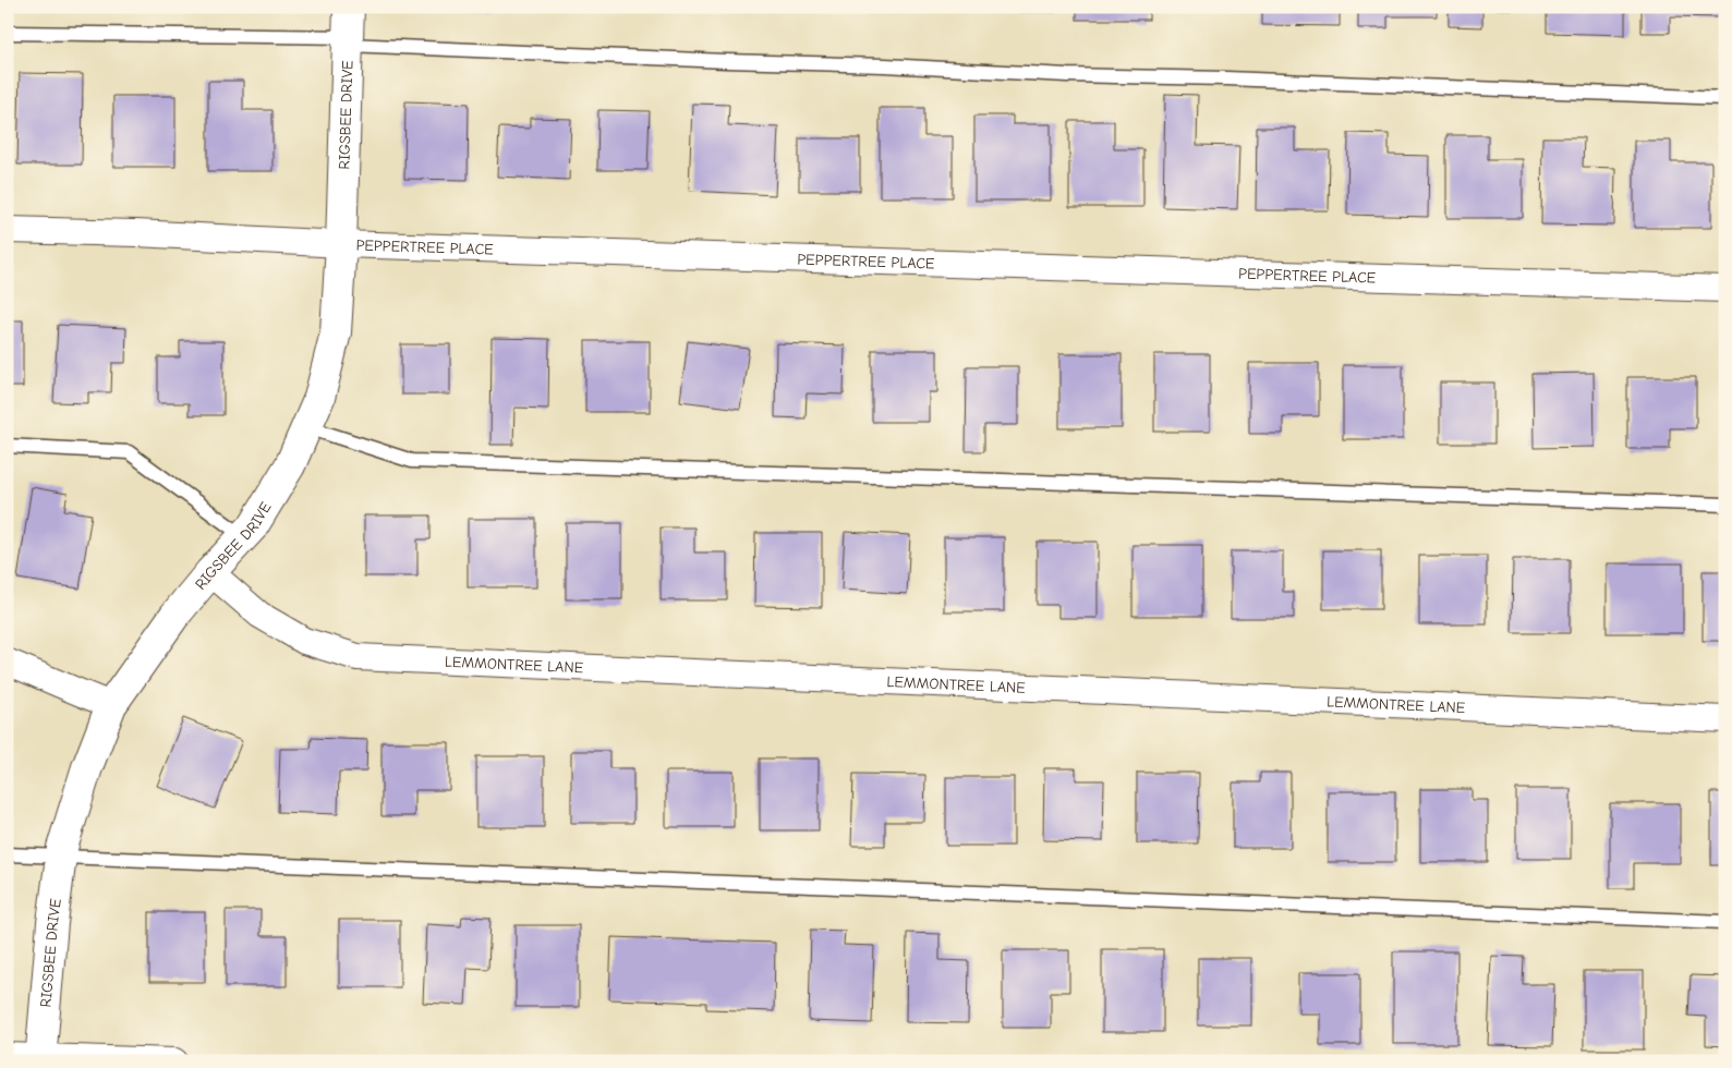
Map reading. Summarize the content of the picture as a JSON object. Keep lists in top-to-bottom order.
{
  "streets": {
    "street": ["RIGSBEE DRIVE", "PEPPERTREE PLACE", "LEMMONTREE LANE"]
  },
  "crossings": [
    ["RIGSBEE DRIVE", "PEPPERTREE PLACE"],
    ["RIGSBEE DRIVE", "LEMMONTREE LANE"]
  ]
}
